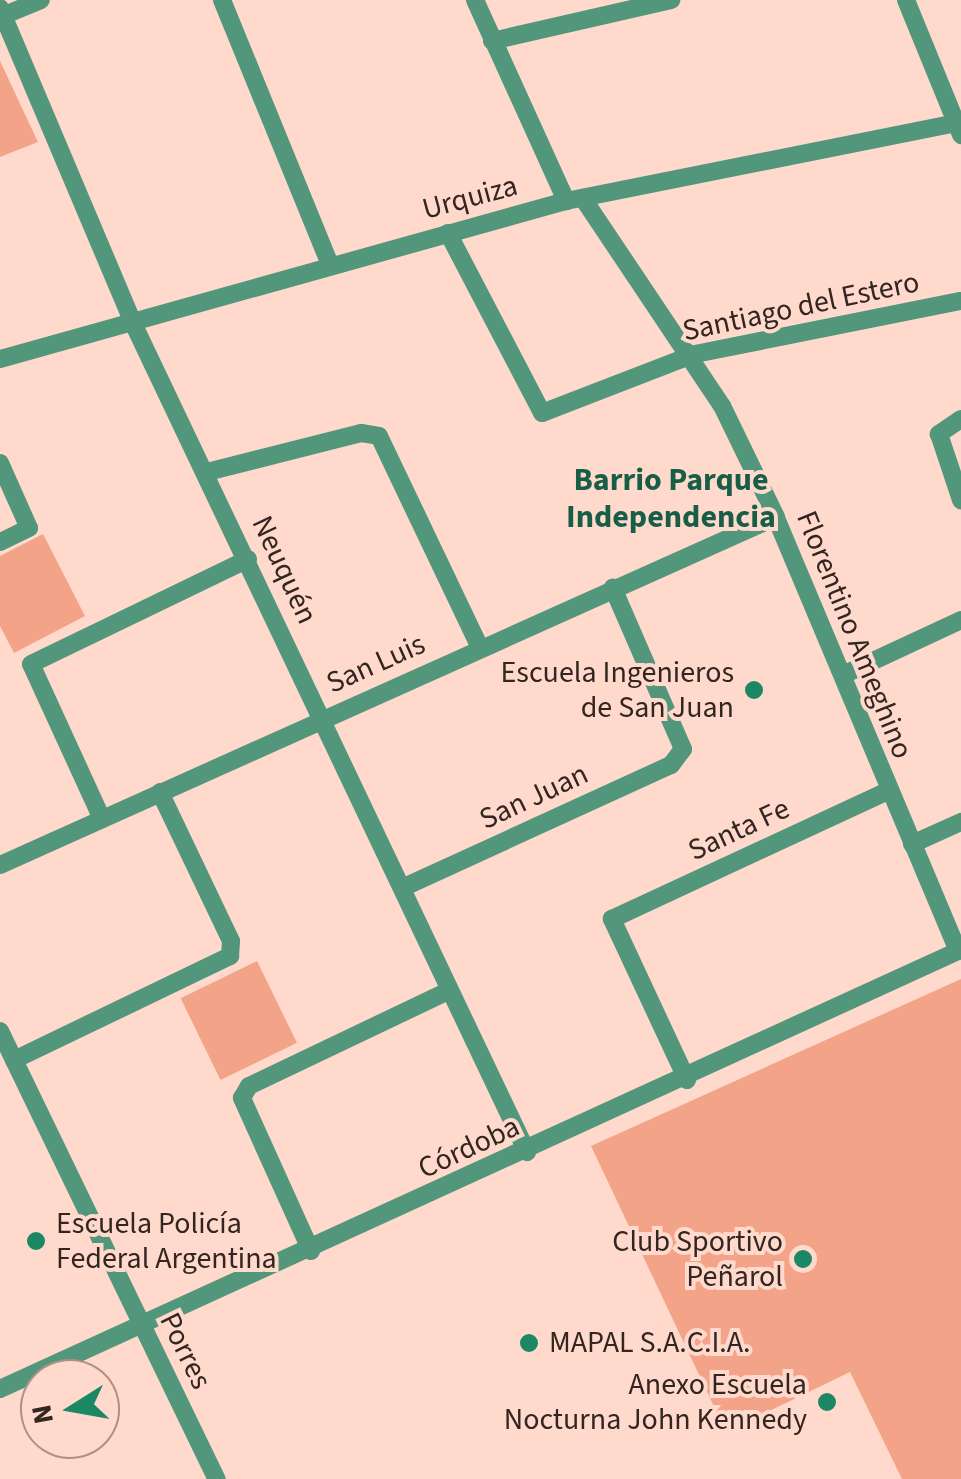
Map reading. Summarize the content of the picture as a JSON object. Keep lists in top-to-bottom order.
{
  "streets": {
    "street": [
      "Urquiza",
      "Santiago del Estero",
      "Neuquén",
      "Florentino Ameghino",
      "San Luis",
      "San Juan",
      "Santa Fe",
      "Córdoba",
      "Porres"
    ]
  },
  "crossings": [
    ["Urquiza", "Santiago del Estero"],
    ["Urquiza", "Neuquén"],
    ["Urquiza", "Florentino Ameghino"],
    ["Santiago del Estero", "Florentino Ameghino"],
    ["Neuquén", "San Luis"],
    ["Neuquén", "San Juan"],
    ["Neuquén", "Córdoba"],
    ["Florentino Ameghino", "San Luis"],
    ["Florentino Ameghino", "Santa Fe"],
    ["Florentino Ameghino", "Córdoba"],
    ["San Luis", "San Juan"],
    ["Santa Fe", "Córdoba"],
    ["Córdoba", "Porres"]
  ],
  "districts": ["Barrio Parque Independencia"],
  "places": [
    "Escuela Ingenieros de San Juan",
    "Escuela Policía Federal Argentina",
    "Club Sportivo Peñarol",
    "MAPAL S.A.C.I.A.",
    "Anexo Escuela Nocturna John Kennedy"
  ],
  "north": "left"
}
